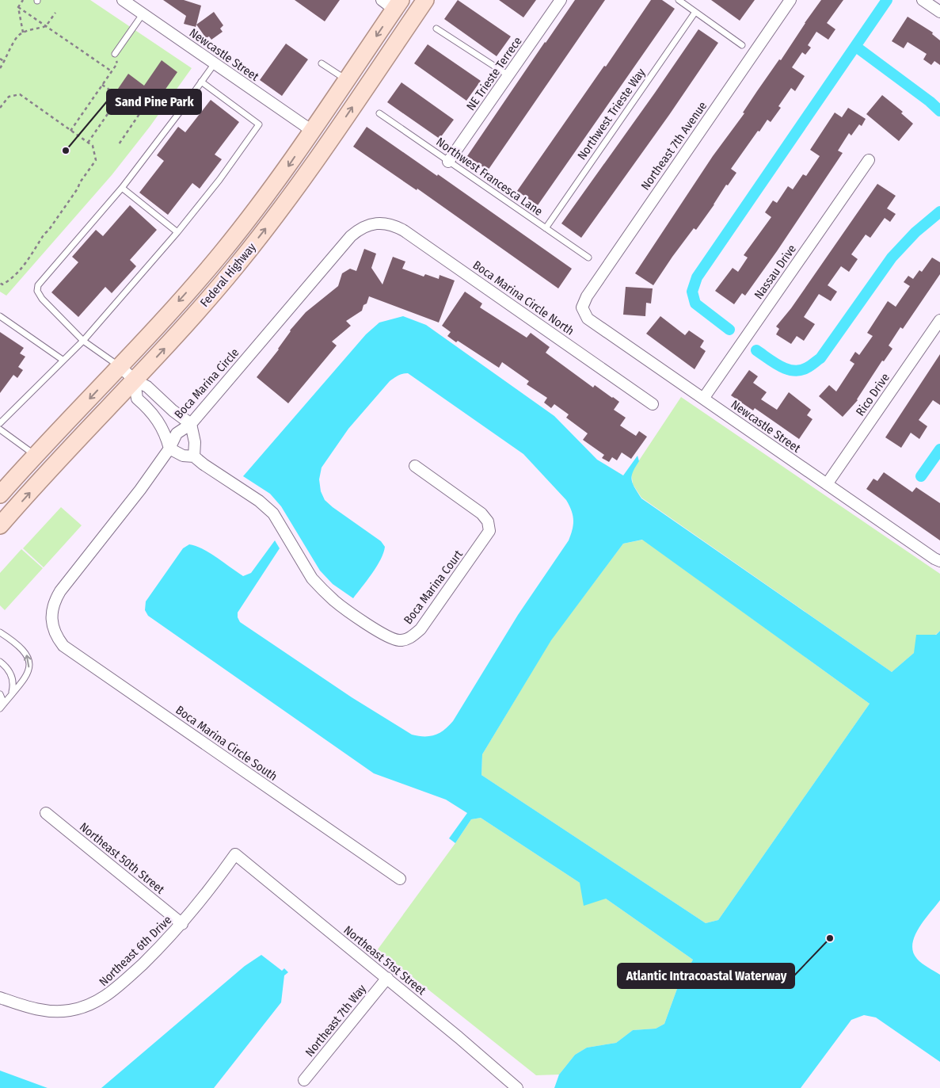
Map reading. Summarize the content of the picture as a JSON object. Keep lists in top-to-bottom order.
{
  "streets": {
    "main road": ["Federal Highway"],
    "street": [
      "Newcastle Street",
      "NE Trieste Terrece",
      "Northeast 7th Avenue",
      "Nassau Drive",
      "Boca Marina Circle North",
      "Boca Marina Circle",
      "Rico Drive",
      "Boca Marina Court",
      "Boca Marina Circle South",
      "Northeast 50th Street",
      "Northeast 6th Drive",
      "Northeast 51st Street",
      "Northeast 7th Way"
    ],
    "lane": ["Northwest Trieste Way", "Northwest Francesca Lane"]
  },
  "crossings": [
    ["Newcastle Street", "Northeast 7th Avenue"],
    ["Newcastle Street", "Nassau Drive"],
    ["Newcastle Street", "Federal Highway"],
    ["Newcastle Street", "Rico Drive"],
    ["NE Trieste Terrece", "Northwest Francesca Lane"],
    ["Northwest Trieste Way", "Northwest Francesca Lane"],
    ["Boca Marina Circle North", "Boca Marina Circle"],
    ["Boca Marina Circle", "Boca Marina Court"],
    ["Boca Marina Circle", "Boca Marina Circle South"],
    ["Northeast 50th Street", "Northeast 6th Drive"],
    ["Northeast 6th Drive", "Northeast 51st Street"],
    ["Northeast 51st Street", "Northeast 7th Way"]
  ],
  "places": ["Sand Pine Park", "Atlantic Intracoastal Waterway"]
}
